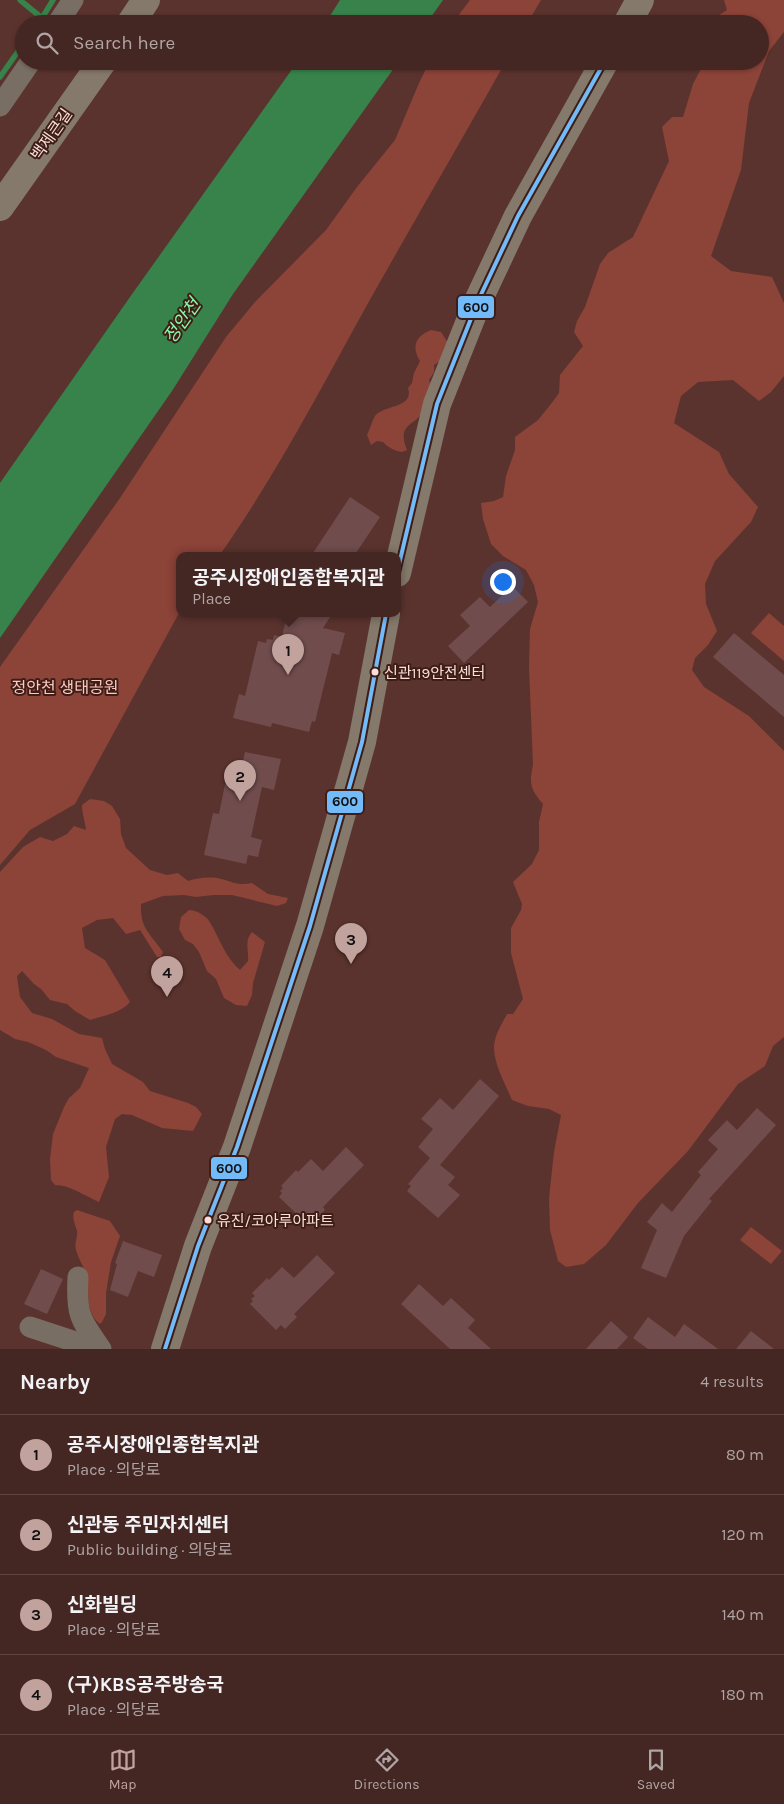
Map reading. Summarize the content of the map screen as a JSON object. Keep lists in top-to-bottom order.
{
  "streets": {
    "main road": ["백제큰길"]
  },
  "water": ["정안천"],
  "parks": ["정안천 생태공원"],
  "places": ["신관119안전센터", "유진/코아루아파트"],
  "lines": ["transit line 600"],
  "page": {
    "search": "Search here",
    "popup": ["공주시장애인종합복지관", "Place"],
    "pins": [
      "1",
      "2",
      "3",
      "4"
    ],
    "heading": ["Nearby", "4 results"],
    "list": [
      {
        "mark": "1",
        "name": "공주시장애인종합복지관",
        "note": "Place · 의당로",
        "value": "80 m"
      },
      {
        "mark": "2",
        "name": "신관동 주민자치센터",
        "note": "Public building · 의당로",
        "value": "120 m"
      },
      {
        "mark": "3",
        "name": "신화빌딩",
        "note": "Place · 의당로",
        "value": "140 m"
      },
      {
        "mark": "4",
        "name": "(구)KBS공주방송국",
        "note": "Place · 의당로",
        "value": "180 m"
      }
    ],
    "nav": ["Map", "Directions", "Saved"]
  }
}
